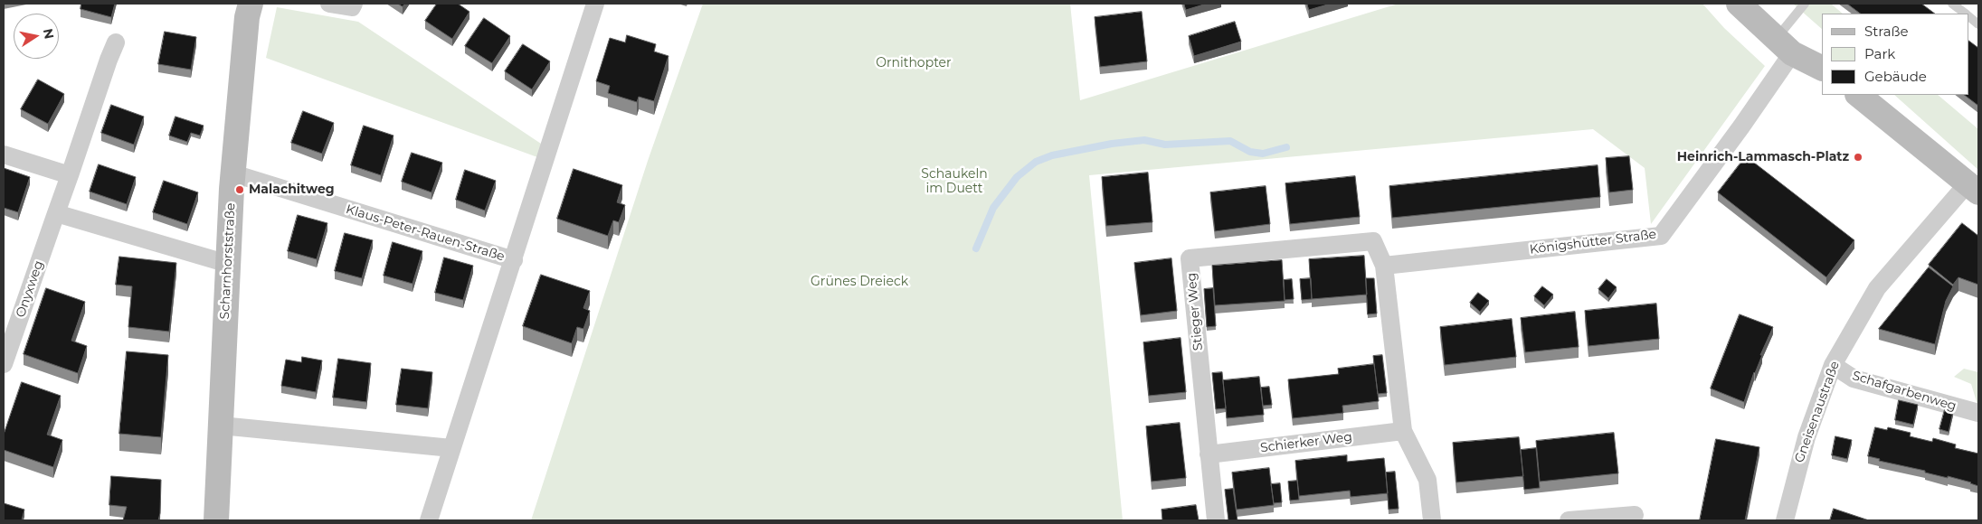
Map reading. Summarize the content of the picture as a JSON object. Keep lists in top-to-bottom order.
{
  "streets": {
    "street": [
      "Klaus-Peter-Rauen-Straße",
      "Königshütter Straße",
      "Scharnhorststraße",
      "Onyxweg",
      "Stieger Weg",
      "Schafgarbenweg",
      "Gneisenaustraße",
      "Schierker Weg"
    ]
  },
  "crossings": [
    ["Klaus-Peter-Rauen-Straße", "Scharnhorststraße"],
    ["Königshütter Straße", "Stieger Weg"],
    ["Stieger Weg", "Schierker Weg"],
    ["Schafgarbenweg", "Gneisenaustraße"]
  ],
  "parks": ["Ornithopter", "Schaukeln im Duett", "Grünes Dreieck"],
  "places": ["Heinrich-Lammasch-Platz", "Malachitweg"],
  "legend": ["Straße", "Park", "Gebäude"],
  "north": "right"
}
